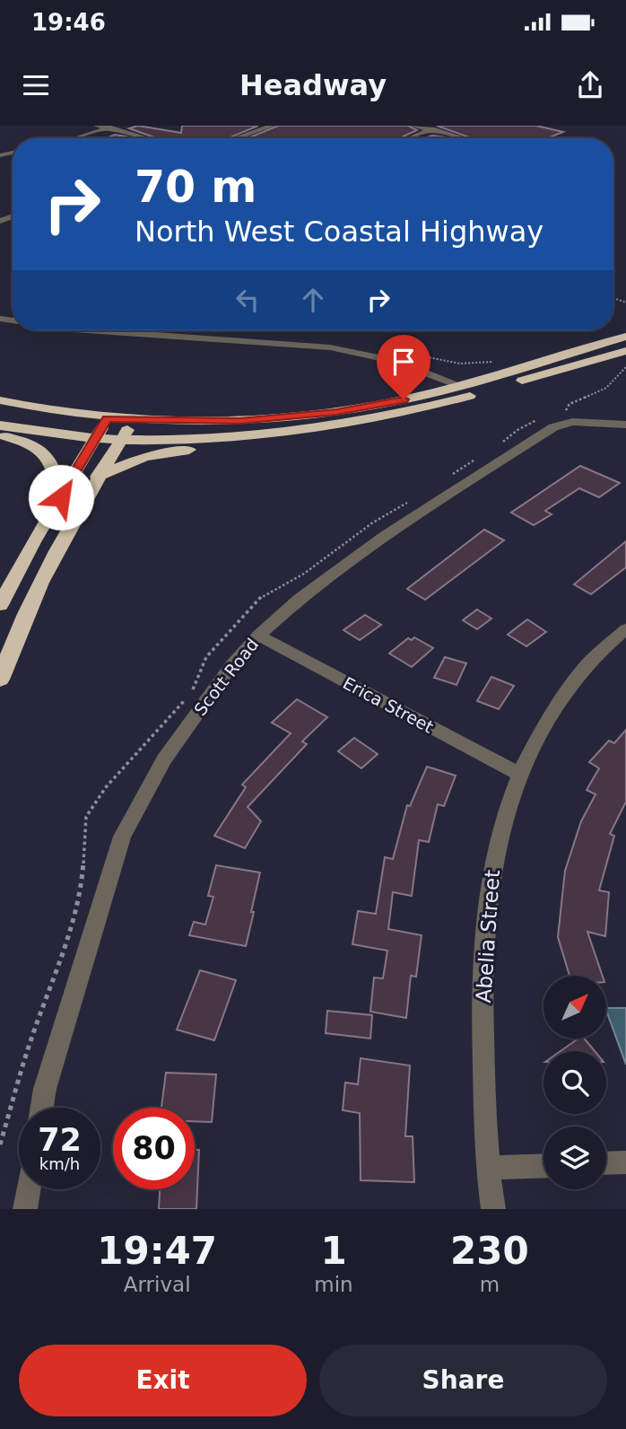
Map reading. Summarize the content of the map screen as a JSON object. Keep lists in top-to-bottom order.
{
  "streets": {
    "street": ["Scott Road", "Erica Street", "Abelia Street"]
  },
  "crossings": [
    ["Scott Road", "Erica Street"],
    ["Erica Street", "Abelia Street"]
  ],
  "north": "top right",
  "page": {
    "status": "19:46",
    "header": "Headway",
    "turn": ["70 m", "North West Coastal Highway"],
    "speed": "72 km/h",
    "limit": "80",
    "eta": [
      "19:47",
      "Arrival",
      "1",
      "min",
      "230",
      "m"
    ],
    "buttons": ["Exit", "Share"]
  }
}
